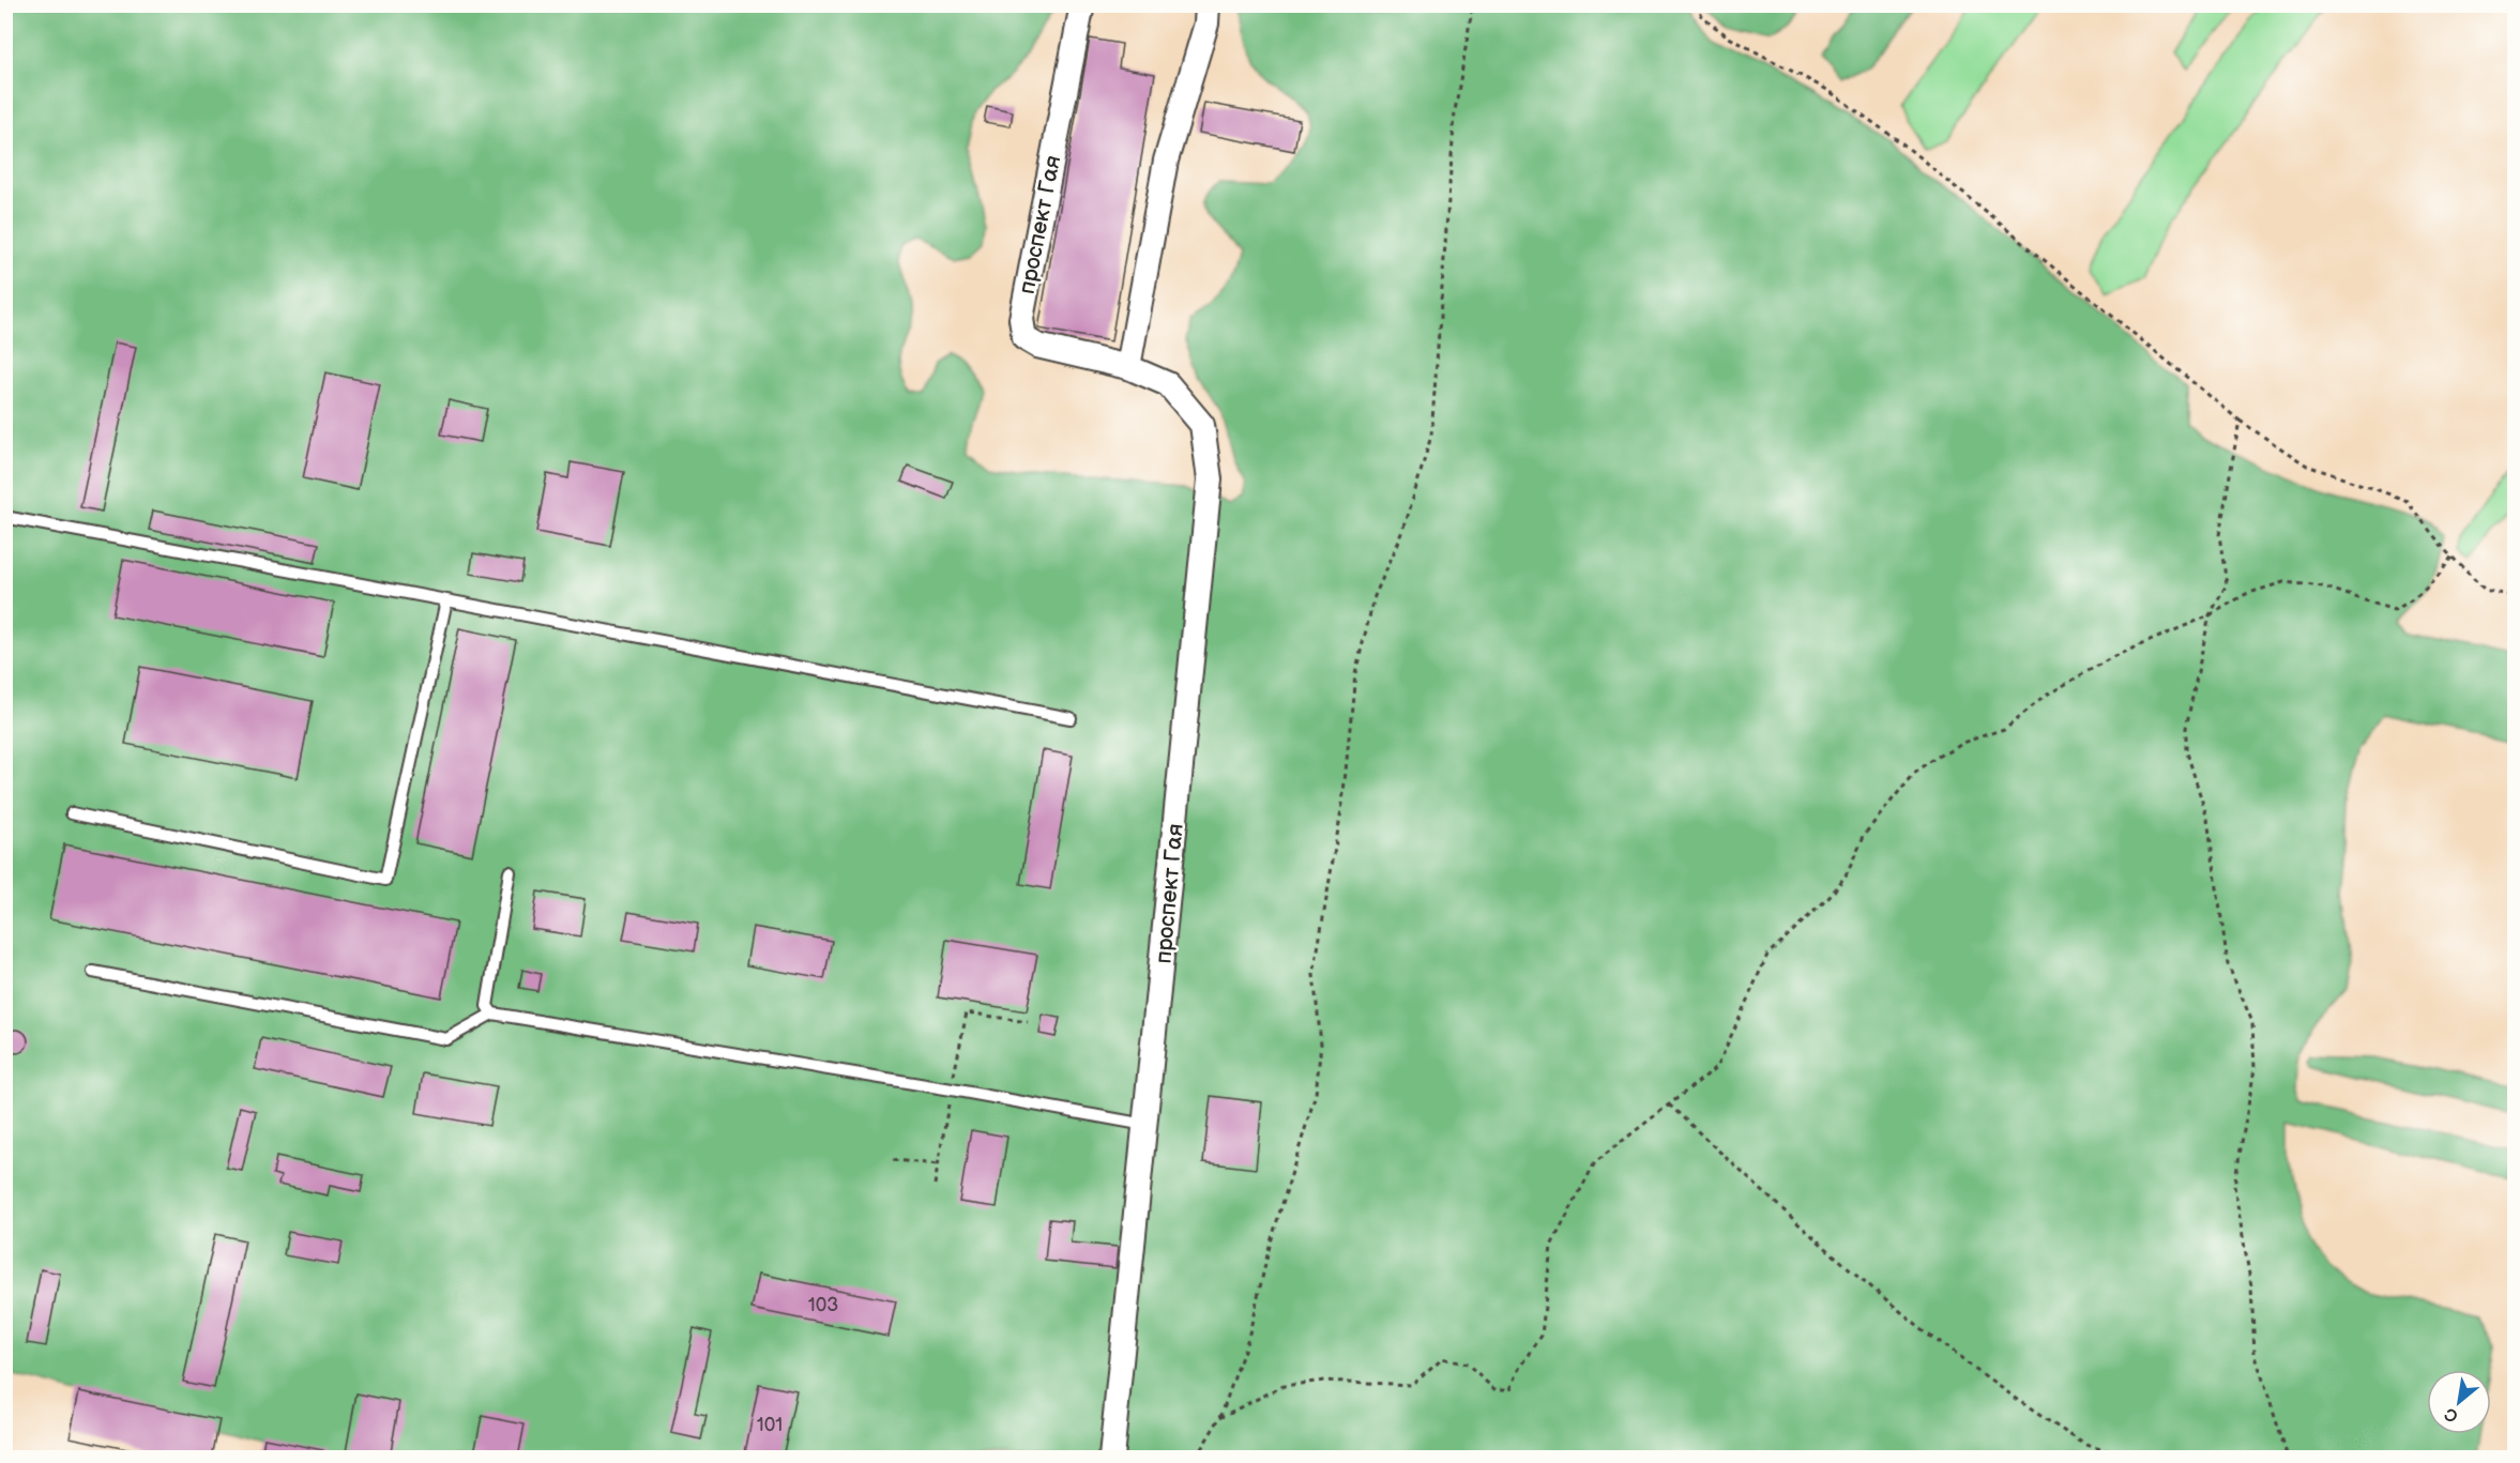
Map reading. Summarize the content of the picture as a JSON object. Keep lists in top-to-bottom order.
{
  "streets": {
    "street": ["проспект Гая"]
  },
  "house_numbers": ["103", "101"],
  "north": "bottom left"
}
